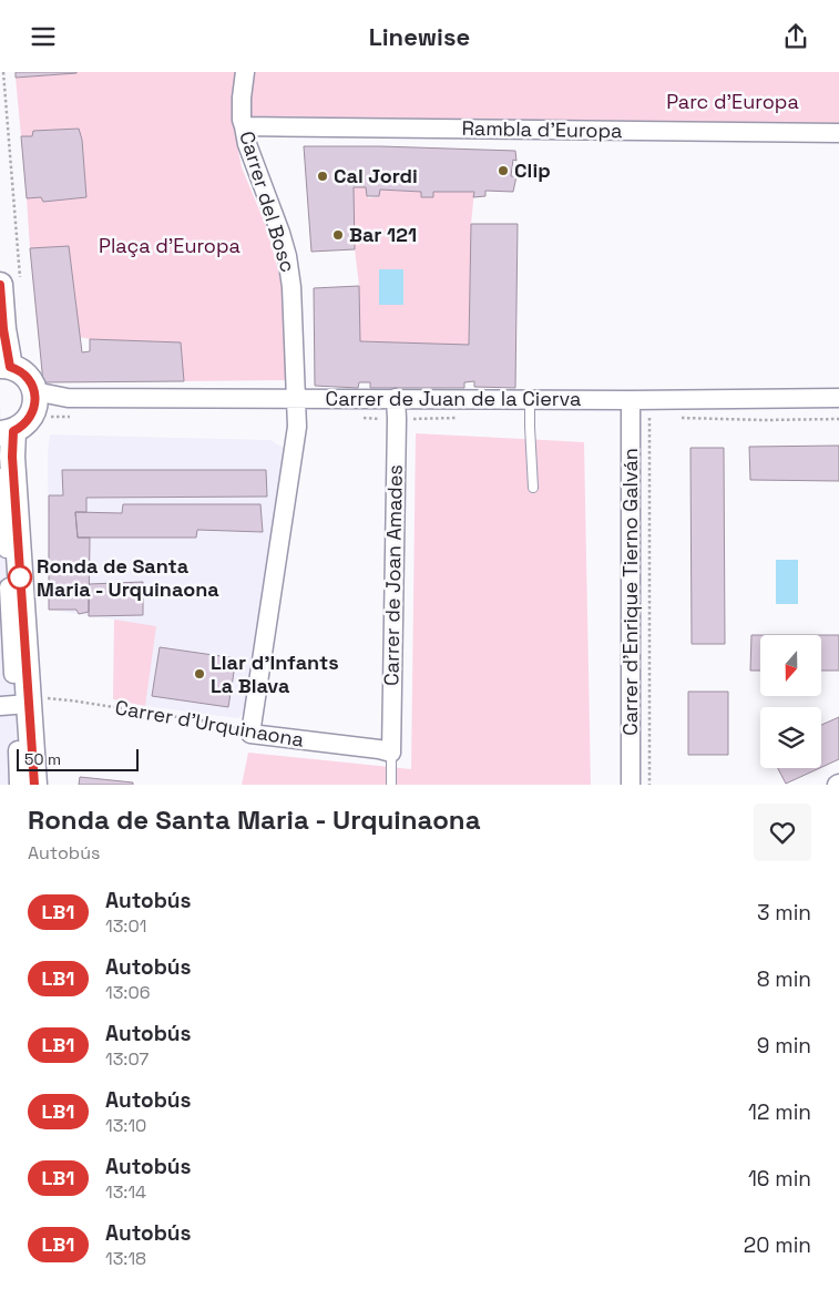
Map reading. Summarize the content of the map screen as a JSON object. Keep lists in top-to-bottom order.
{
  "streets": {
    "street": [
      "Rambla d'Europa",
      "Carrer del Bosc",
      "Carrer de Juan de la Cierva",
      "Carrer de Joan Amades",
      "Carrer d'Enrique Tierno Galván",
      "Carrer d'Urquinaona"
    ]
  },
  "crossings": [
    ["Rambla d'Europa", "Carrer del Bosc"],
    ["Carrer del Bosc", "Carrer de Juan de la Cierva"],
    ["Carrer del Bosc", "Carrer d'Urquinaona"],
    ["Carrer de Juan de la Cierva", "Carrer de Joan Amades"],
    ["Carrer de Juan de la Cierva", "Carrer d'Enrique Tierno Galván"],
    ["Carrer de Joan Amades", "Carrer d'Urquinaona"]
  ],
  "parks": ["Parc d'Europa", "Plaça d'Europa"],
  "places": [
    "Clip",
    "Cal Jordi",
    "Bar 121",
    "Ronda de Santa Maria - Urquinaona",
    "Llar d'Infants La Blava"
  ],
  "lines": ["bus line LB1"],
  "scale_bar": "50 m",
  "north": "bottom",
  "page": {
    "header": "Linewise",
    "scale": "50 m",
    "heading": ["Ronda de Santa Maria - Urquinaona", "Autobús"],
    "list": [
      {
        "mark": "LB1",
        "name": "Autobús",
        "note": "13:01",
        "value": "3 min"
      },
      {
        "mark": "LB1",
        "name": "Autobús",
        "note": "13:06",
        "value": "8 min"
      },
      {
        "mark": "LB1",
        "name": "Autobús",
        "note": "13:07",
        "value": "9 min"
      },
      {
        "mark": "LB1",
        "name": "Autobús",
        "note": "13:10",
        "value": "12 min"
      },
      {
        "mark": "LB1",
        "name": "Autobús",
        "note": "13:14",
        "value": "16 min"
      },
      {
        "mark": "LB1",
        "name": "Autobús",
        "note": "13:18",
        "value": "20 min"
      }
    ]
  }
}
